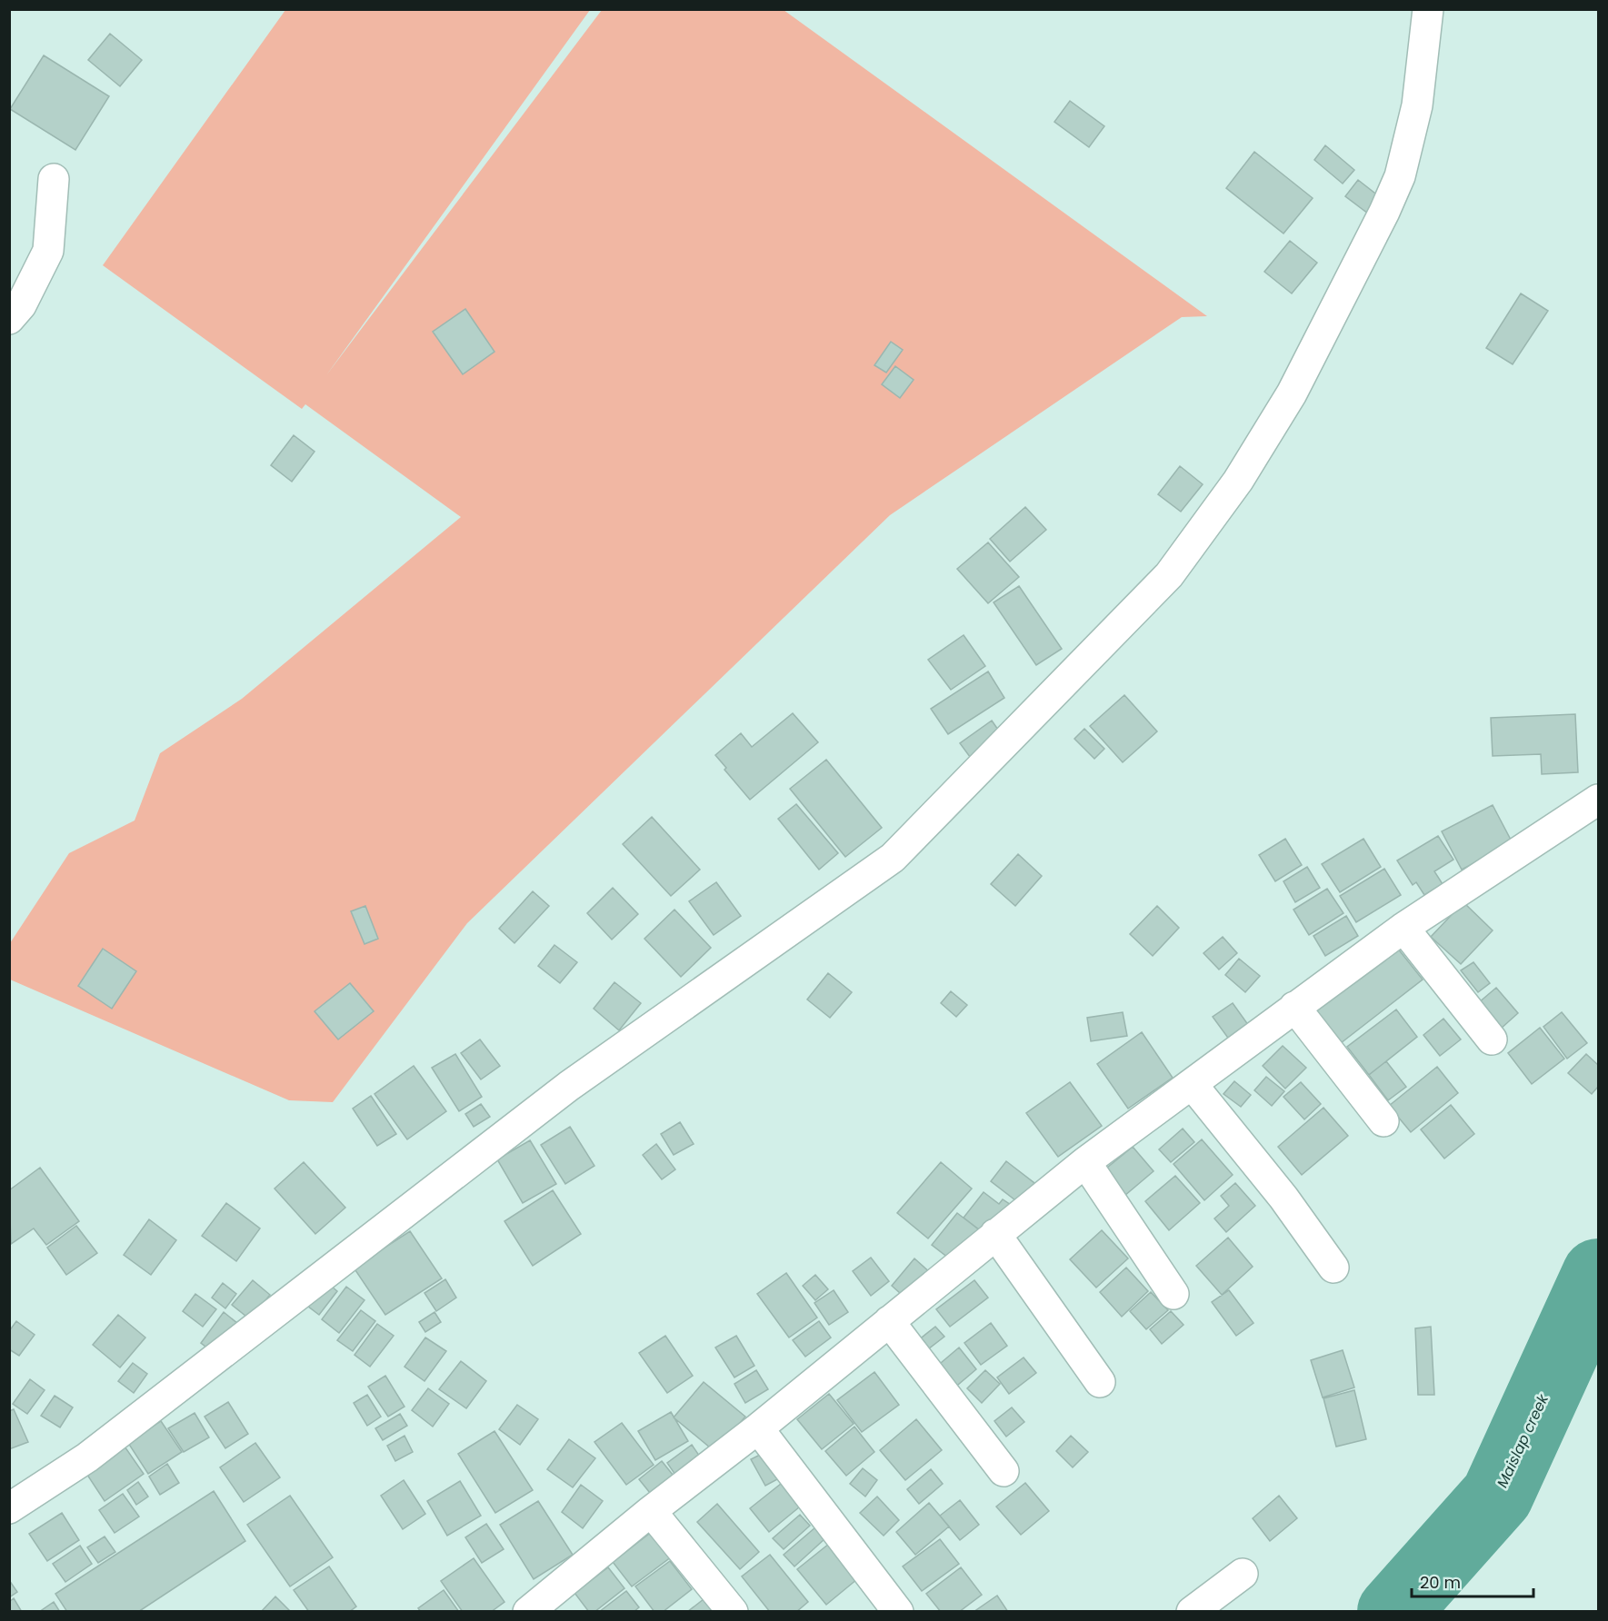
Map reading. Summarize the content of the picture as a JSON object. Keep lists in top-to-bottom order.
{
  "water": ["Maislap creek"],
  "scale_bar": "20 m"
}
